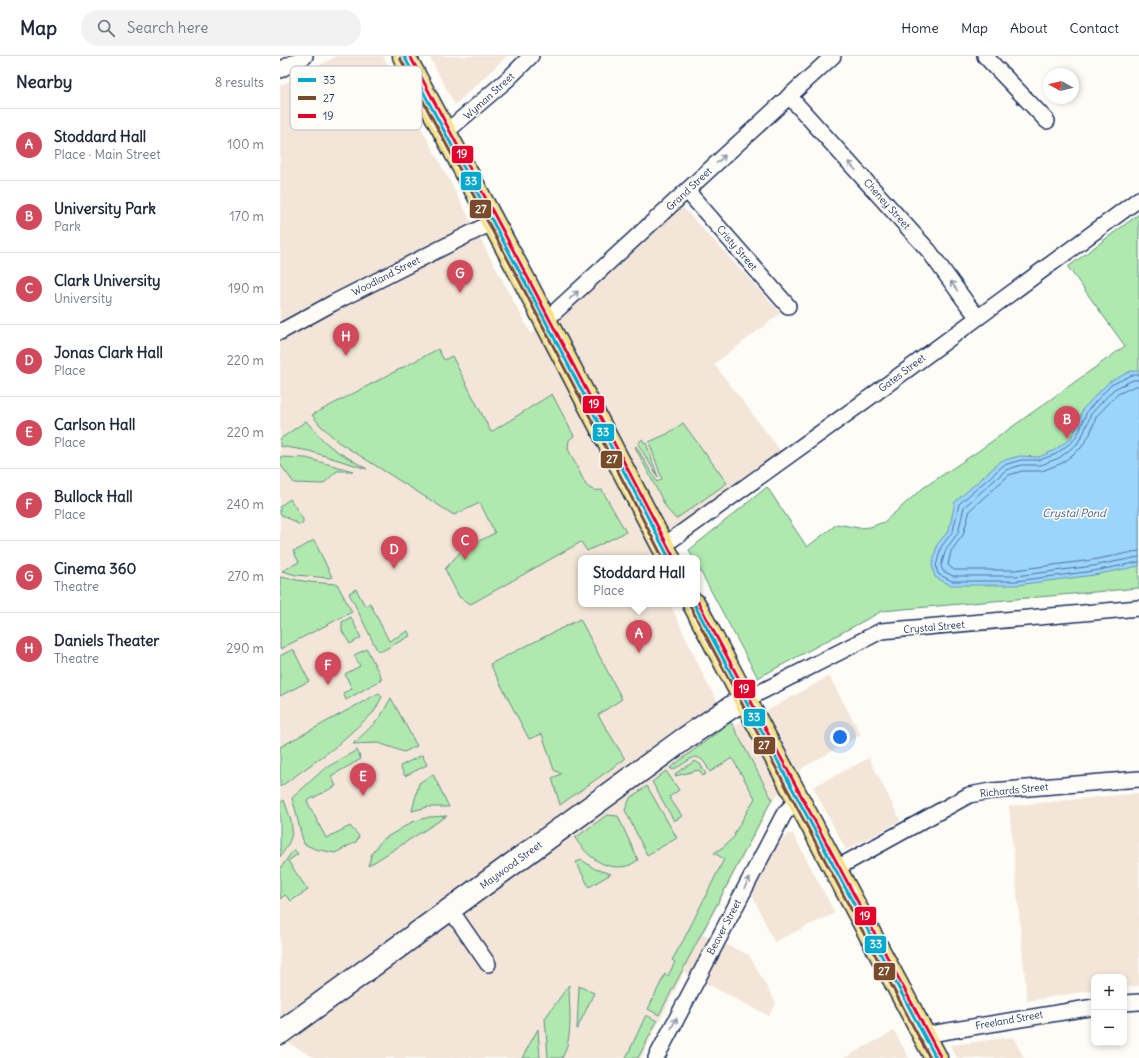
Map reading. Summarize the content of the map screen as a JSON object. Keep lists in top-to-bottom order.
{
  "streets": {
    "street": [
      "Wyman Street",
      "Grand Street",
      "Cheney Street",
      "Cristy Street",
      "Woodland Street",
      "Gates Street",
      "Crystal Street",
      "Richards Street",
      "Maywood Street",
      "Beaver Street",
      "Freeland Street"
    ]
  },
  "crossings": [
    ["Grand Street", "Cheney Street"],
    ["Grand Street", "Cristy Street"],
    ["Cheney Street", "Gates Street"],
    ["Crystal Street", "Maywood Street"]
  ],
  "one_way": ["Grand Street", "Cheney Street", "Beaver Street"],
  "water": ["Crystal Pond"],
  "lines": ["transit line 33", "transit line 19", "transit line 27"],
  "legend": ["33", "27", "19"],
  "north": "left",
  "page": {
    "header": "Map",
    "search": "Search here",
    "nav": [
      "Home",
      "Map",
      "About",
      "Contact"
    ],
    "heading": ["Nearby", "8 results"],
    "list": [
      {
        "mark": "A",
        "name": "Stoddard Hall",
        "note": "Place · Main Street",
        "value": "100 m"
      },
      {
        "mark": "B",
        "name": "University Park",
        "note": "Park",
        "value": "170 m"
      },
      {
        "mark": "C",
        "name": "Clark University",
        "note": "University",
        "value": "190 m"
      },
      {
        "mark": "D",
        "name": "Jonas Clark Hall",
        "note": "Place",
        "value": "220 m"
      },
      {
        "mark": "E",
        "name": "Carlson Hall",
        "note": "Place",
        "value": "220 m"
      },
      {
        "mark": "F",
        "name": "Bullock Hall",
        "note": "Place",
        "value": "240 m"
      },
      {
        "mark": "G",
        "name": "Cinema 360",
        "note": "Theatre",
        "value": "270 m"
      },
      {
        "mark": "H",
        "name": "Daniels Theater",
        "note": "Theatre",
        "value": "290 m"
      }
    ],
    "pins": [
      "G",
      "H",
      "B",
      "C",
      "D",
      "A",
      "F",
      "E"
    ],
    "popup": ["Stoddard Hall", "Place"],
    "map_buttons": ["+", "−"]
  }
}
